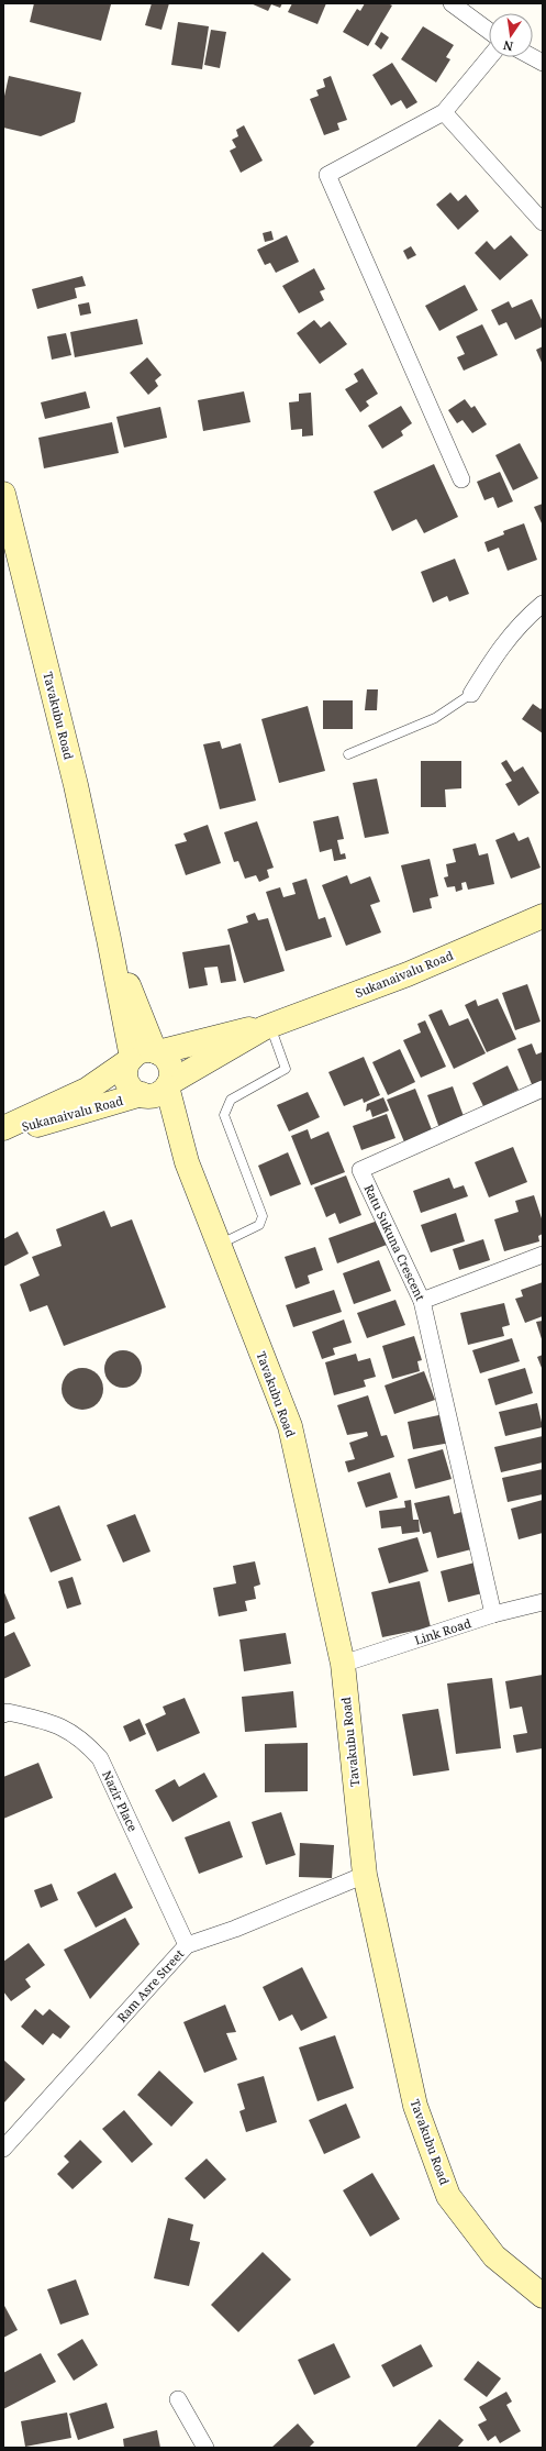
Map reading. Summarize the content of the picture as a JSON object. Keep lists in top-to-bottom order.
{
  "streets": {
    "main road": ["Tavakubu Road", "Sukanaivalu Road"],
    "street": [
      "Ratu Sukuna Crescent",
      "Link Road",
      "Nazir Place",
      "Ram Asre Street"
    ]
  },
  "crossings": [
    ["Tavakubu Road", "Sukanaivalu Road"],
    ["Tavakubu Road", "Link Road"],
    ["Tavakubu Road", "Ram Asre Street"],
    ["Ratu Sukuna Crescent", "Link Road"],
    ["Nazir Place", "Ram Asre Street"]
  ],
  "north": "bottom"
}
